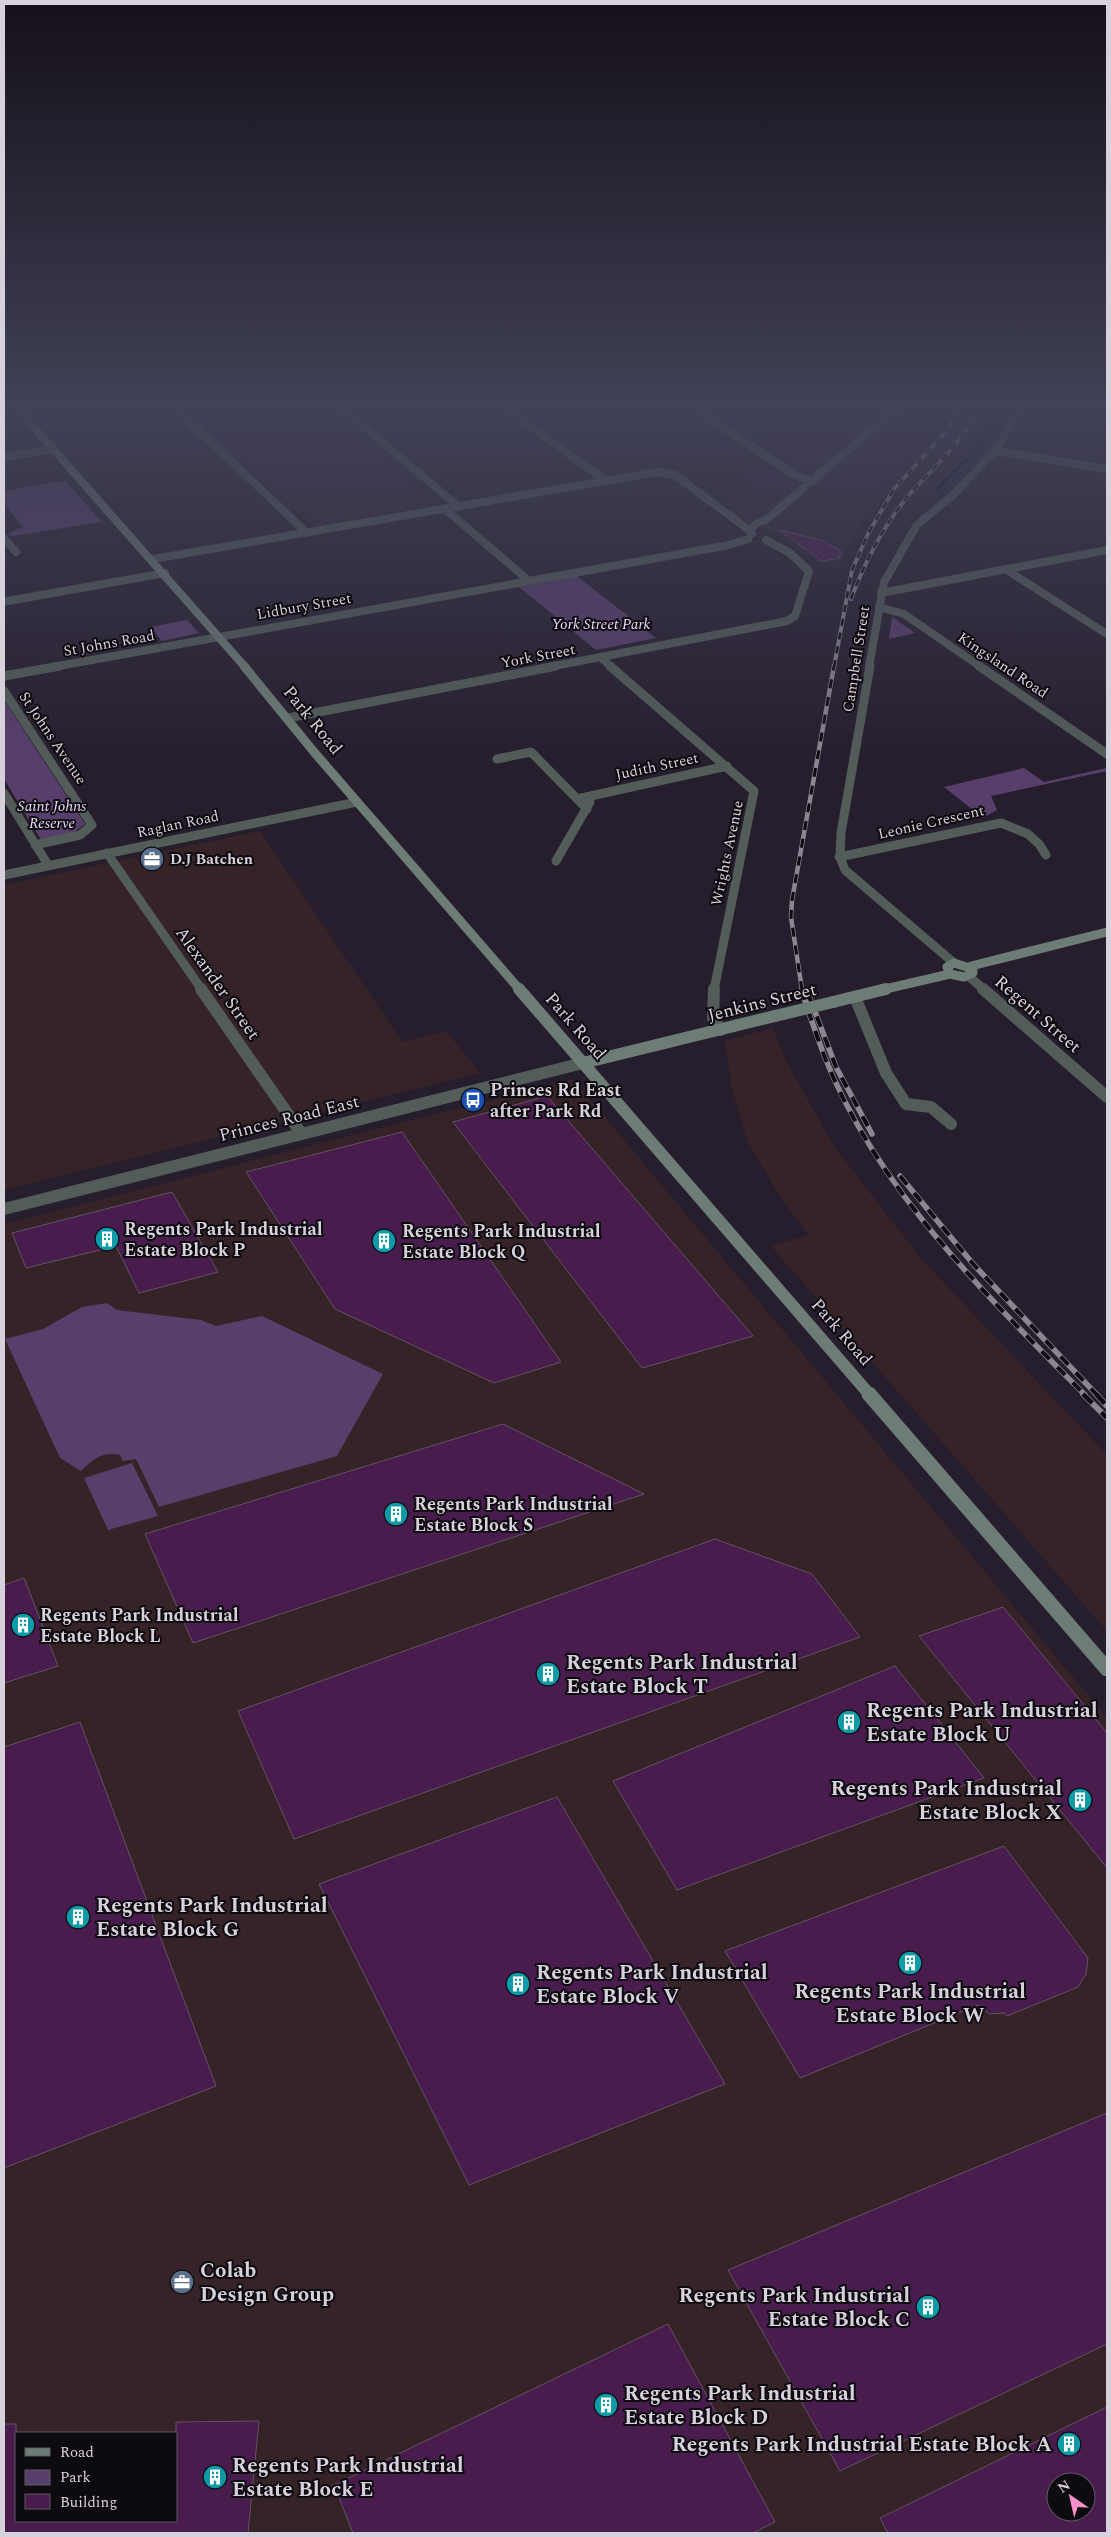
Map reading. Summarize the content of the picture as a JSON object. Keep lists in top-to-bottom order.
{
  "streets": {
    "main road": ["Park Road", "Jenkins Street"],
    "street": [
      "Lidbury Street",
      "St Johns Road",
      "York Street",
      "Campbell Street",
      "Kingsland Road",
      "St Johns Avenue",
      "Judith Street",
      "Leonie Crescent",
      "Raglan Road",
      "Wrights Avenue",
      "Alexander Street",
      "Regent Street",
      "Princes Road East"
    ]
  },
  "crossings": [
    ["Lidbury Street", "St Johns Road"],
    ["Lidbury Street", "Park Road"],
    ["St Johns Road", "Park Road"],
    ["York Street", "Park Road"],
    ["York Street", "Wrights Avenue"],
    ["Campbell Street", "Kingsland Road"],
    ["Campbell Street", "Leonie Crescent"],
    ["Park Road", "Raglan Road"],
    ["Park Road", "Jenkins Street"],
    ["Park Road", "Princes Road East"],
    ["Judith Street", "Wrights Avenue"],
    ["Raglan Road", "Alexander Street"],
    ["Wrights Avenue", "Jenkins Street"],
    ["Alexander Street", "Princes Road East"],
    ["Jenkins Street", "Regent Street"],
    ["Jenkins Street", "Princes Road East"]
  ],
  "parks": ["York Street Park", "Saint Johns Reserve"],
  "places": {
    "office": ["D.J Batchen", "Colab Design Group"],
    "bus stop": ["Princes Rd East after Park Rd"],
    "building": [
      "Regents Park Industrial Estate Block P",
      "Regents Park Industrial Estate Block Q",
      "Regents Park Industrial Estate Block S",
      "Regents Park Industrial Estate Block L",
      "Regents Park Industrial Estate Block T",
      "Regents Park Industrial Estate Block U",
      "Regents Park Industrial Estate Block X",
      "Regents Park Industrial Estate Block G",
      "Regents Park Industrial Estate Block W",
      "Regents Park Industrial Estate Block V",
      "Regents Park Industrial Estate Block C",
      "Regents Park Industrial Estate Block D",
      "Regents Park Industrial Estate Block A",
      "Regents Park Industrial Estate Block E"
    ]
  },
  "legend": ["Road", "Park", "Building"],
  "north": "top left"
}
